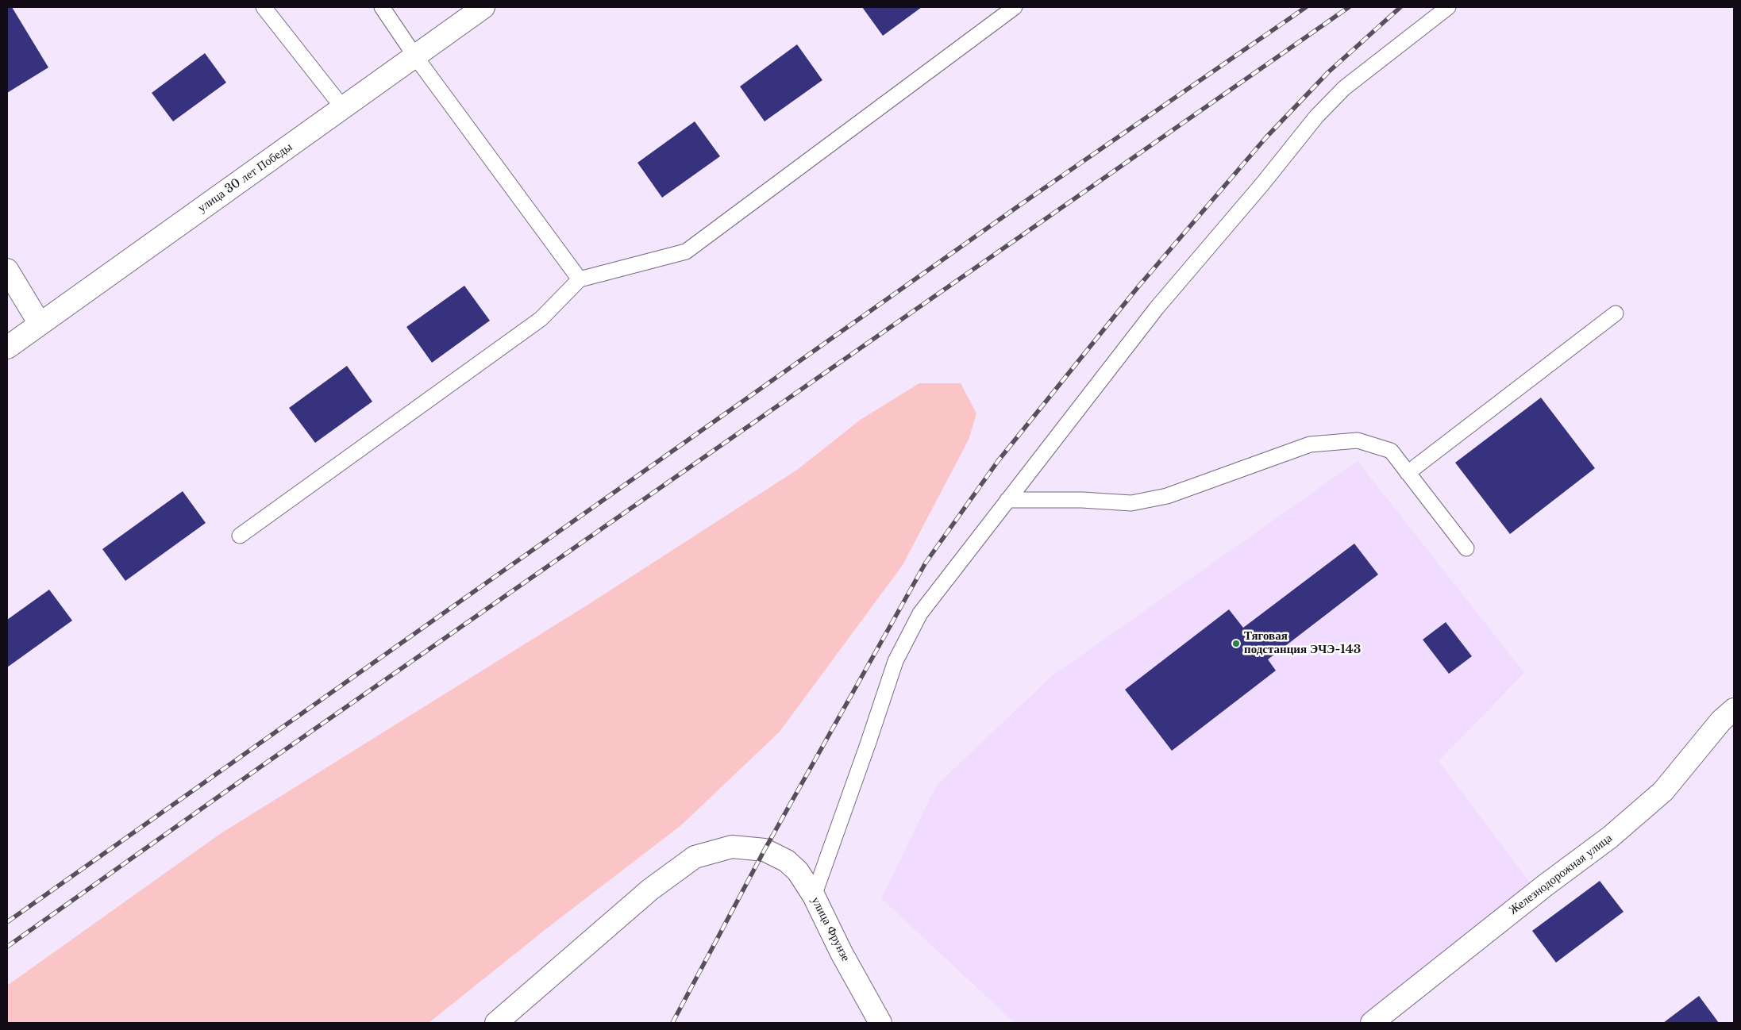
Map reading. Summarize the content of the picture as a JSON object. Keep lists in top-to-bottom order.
{
  "streets": {
    "street": ["улица 30 лет Победы", "Железнодорожная улица", "улица Фрунзе"]
  },
  "places": ["Тяговая подстанция ЭЧЭ-143"]
}
